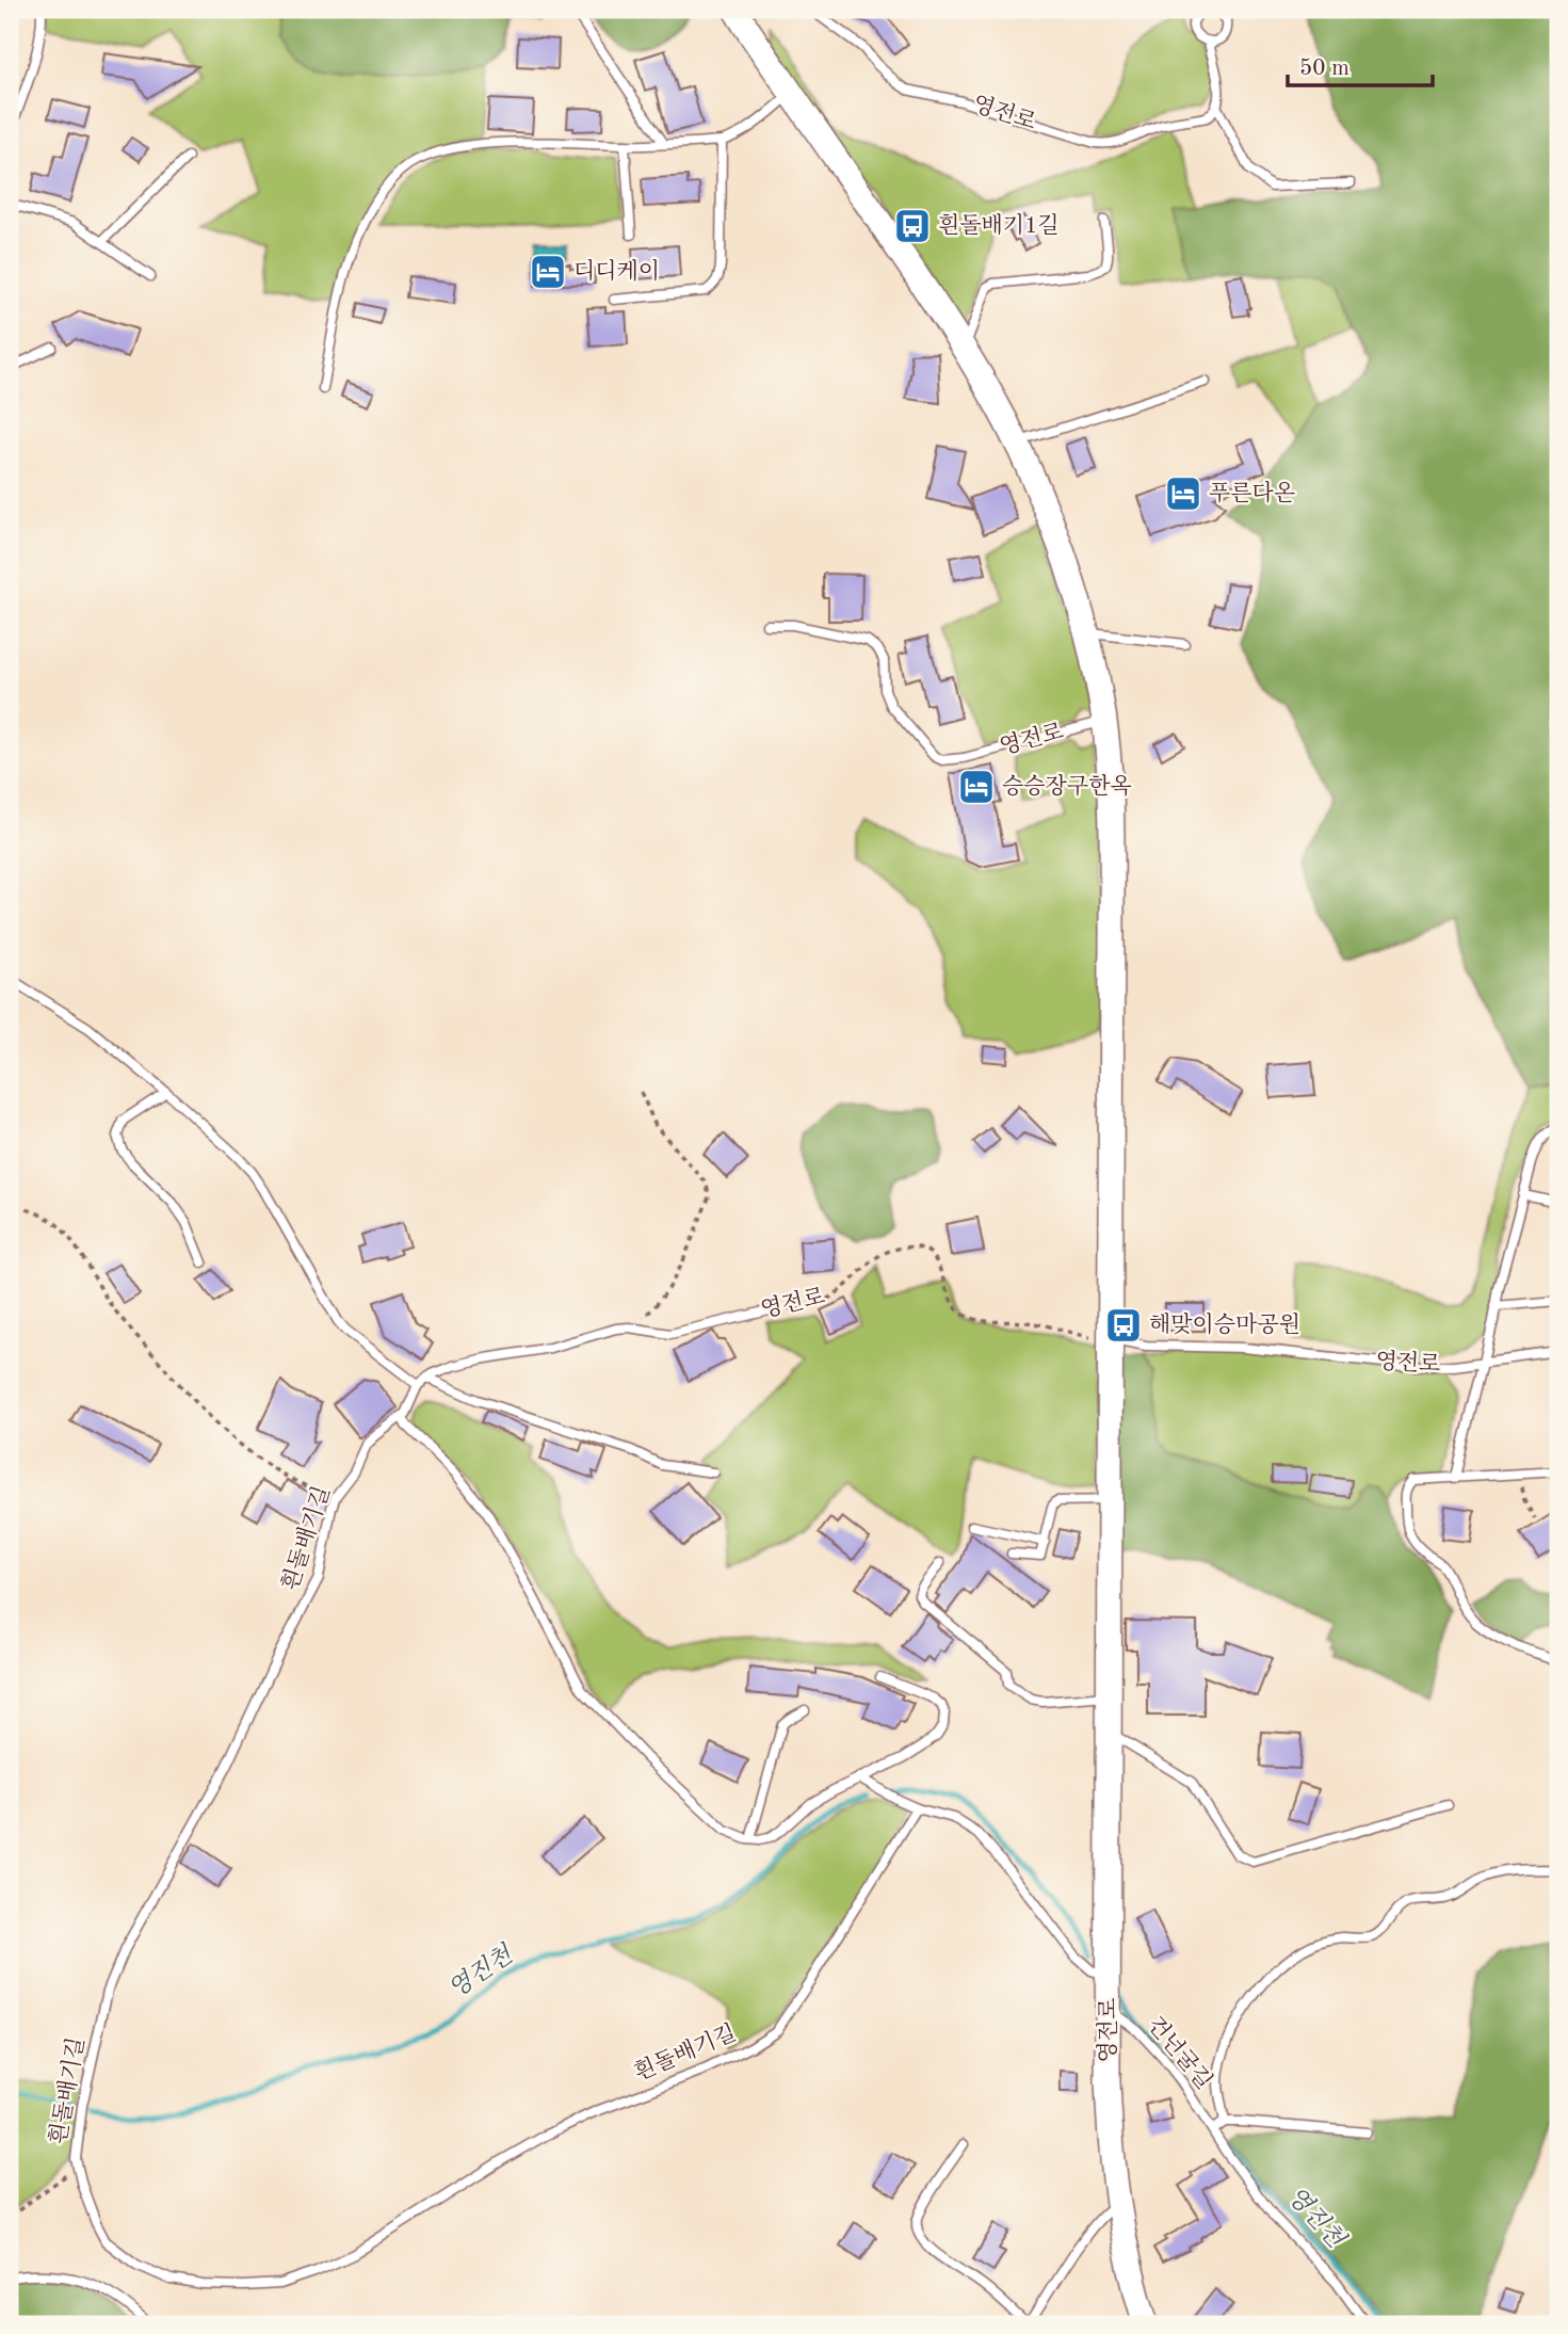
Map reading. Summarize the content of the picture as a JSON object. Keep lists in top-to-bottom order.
{
  "streets": {
    "street": ["영전로"],
    "lane": ["흰돌배기길", "건넌굴길"]
  },
  "crossings": [
    ["영전로", "흰돌배기길"],
    ["영전로", "건넌굴길"]
  ],
  "water": ["영진천"],
  "places": {
    "bus stop": ["흰돌배기1길", "해맞이승마공원"],
    "hotel": ["디디케이", "푸른다온", "승승장구한옥"]
  },
  "scale_bar": "50 m"
}
